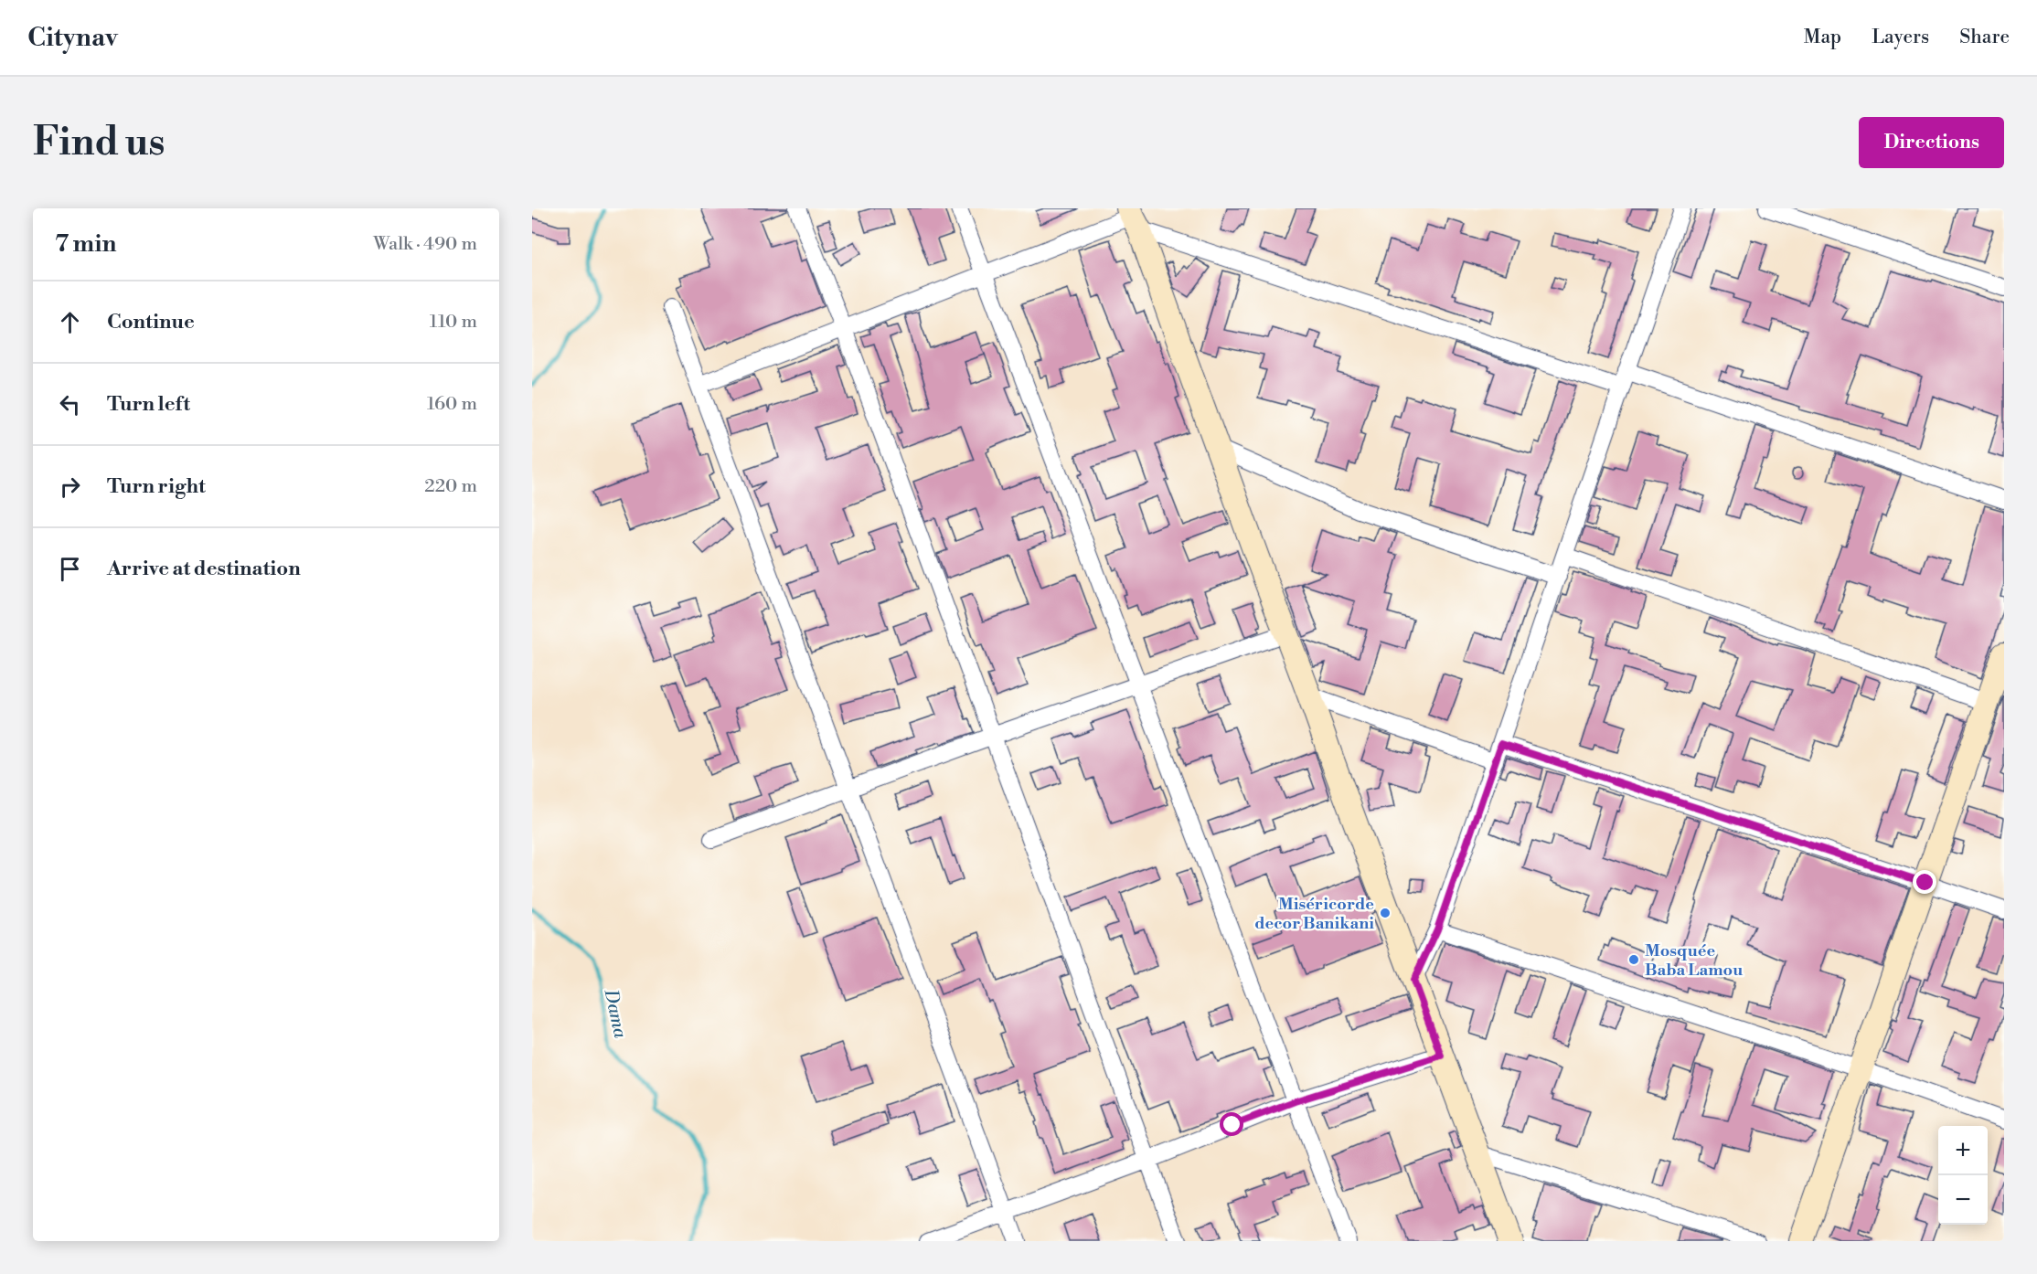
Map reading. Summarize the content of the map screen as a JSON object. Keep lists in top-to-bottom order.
{
  "water": ["Dama"],
  "places": ["Miséricorde decor Banikani", "Mosquée Baba Lamou"],
  "page": {
    "header": "Citynav",
    "nav": ["Map", "Layers", "Share"],
    "buttons": "Directions",
    "title": "Find us",
    "heading": ["7 min", "Walk · 490 m"],
    "list": [
      ["Continue", "110 m"],
      ["Turn left", "160 m"],
      ["Turn right", "220 m"],
      "Arrive at destination"
    ],
    "map_buttons": ["+", "−"]
  }
}
